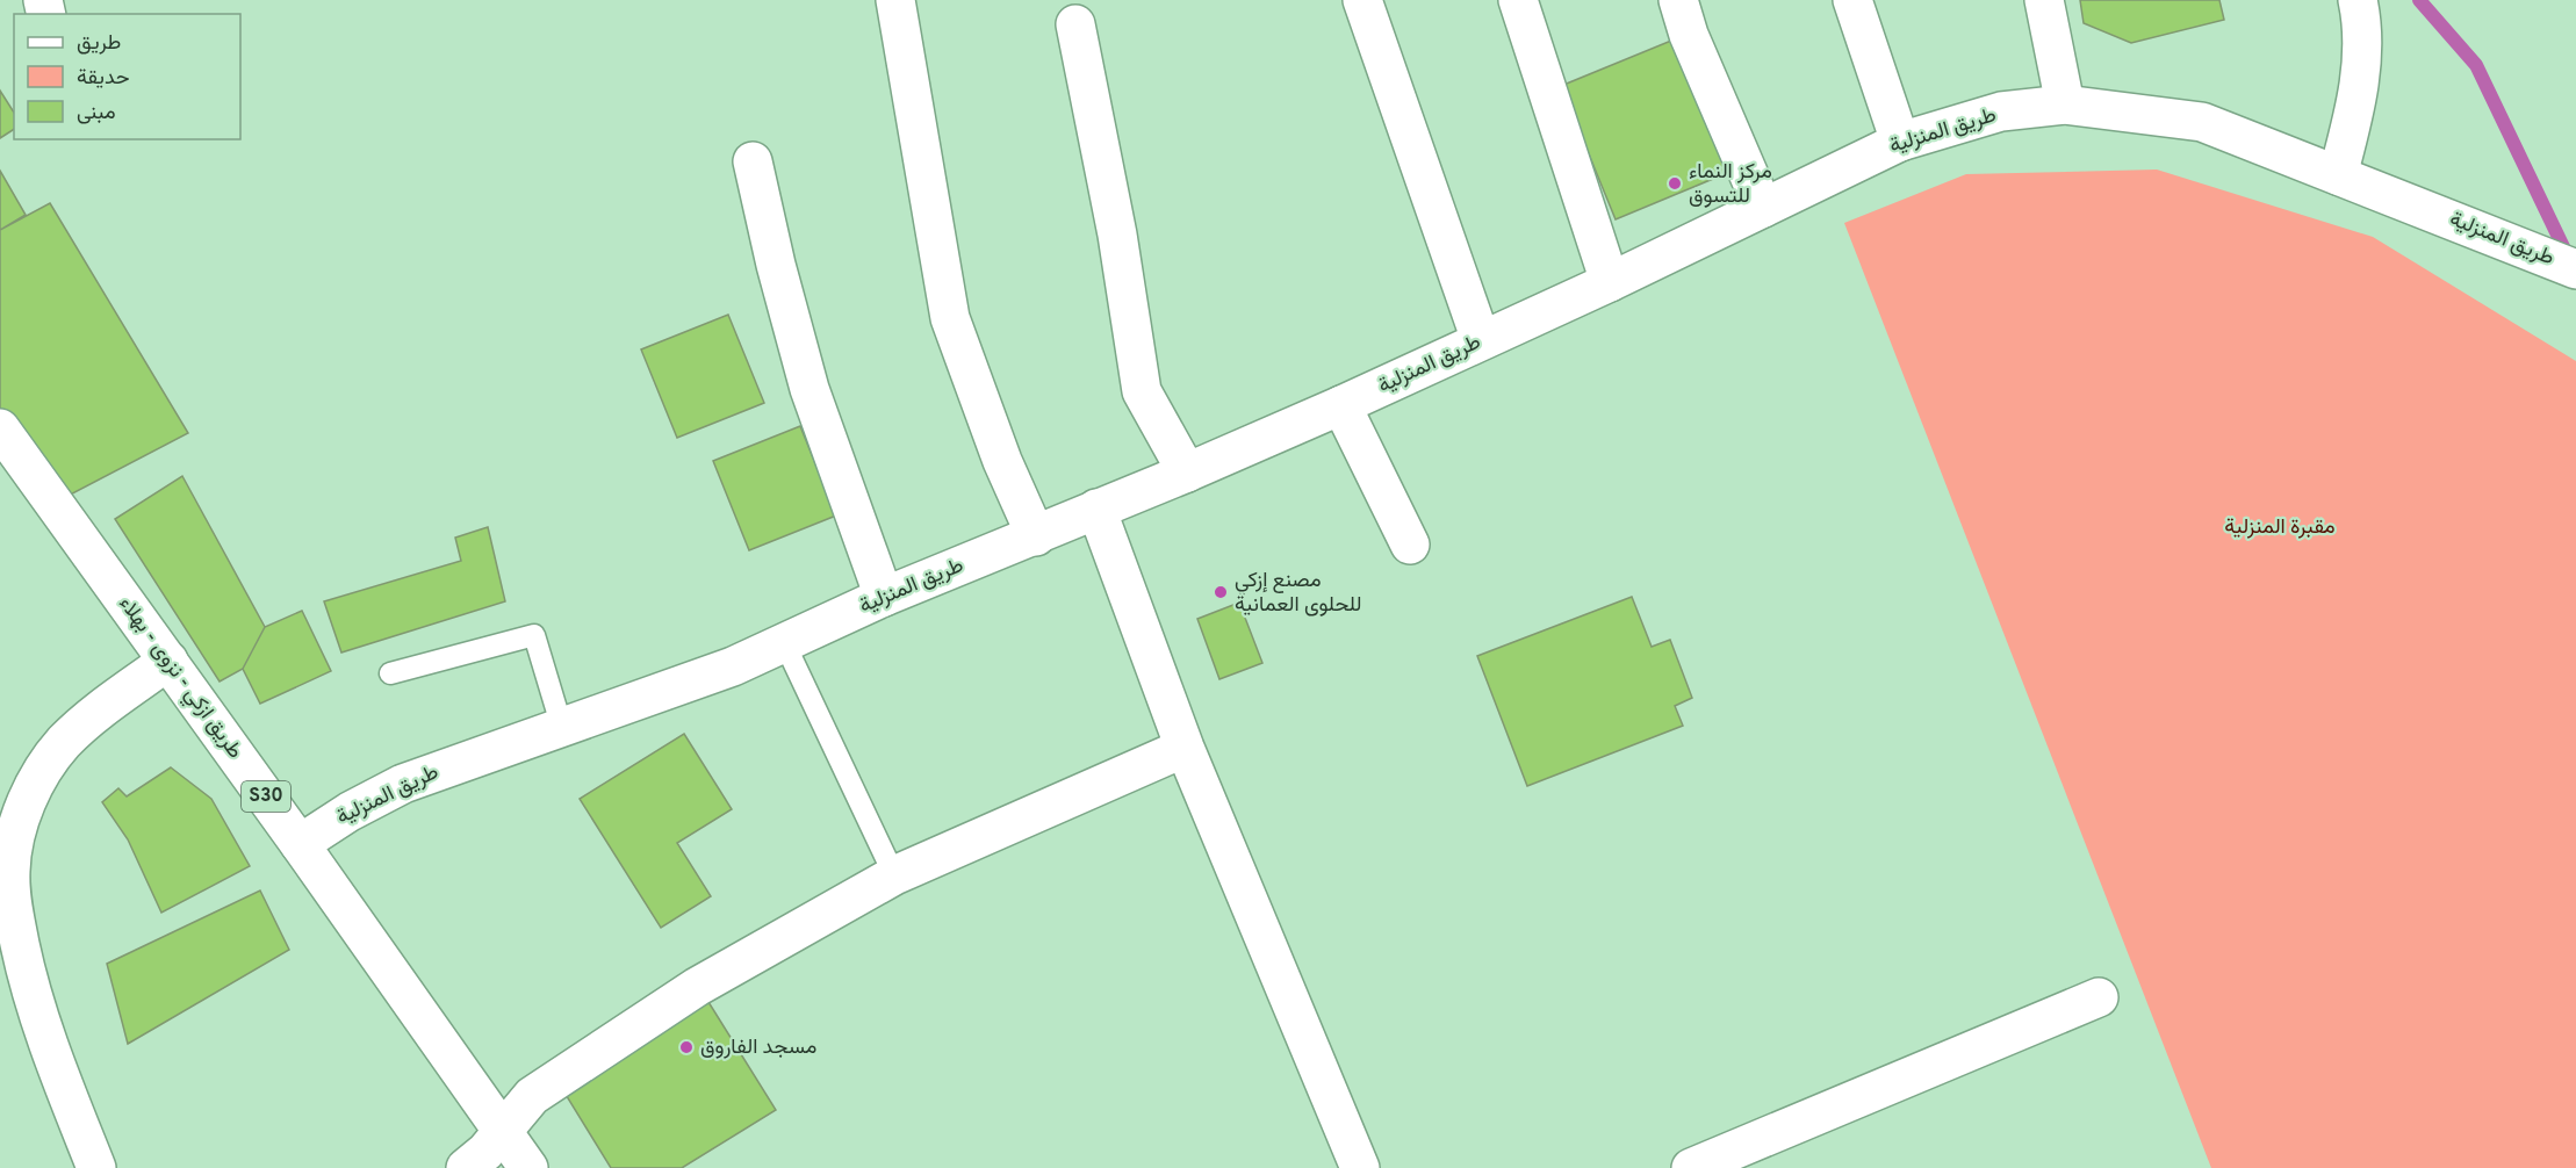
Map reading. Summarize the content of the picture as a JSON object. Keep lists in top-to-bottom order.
{
  "streets": {
    "street": ["طريق المنزلية", "طريق ازكي - نزوى - بهلاء", "S30"]
  },
  "crossings": [
    ["طريق المنزلية", "طريق ازكي - نزوى - بهلاء"]
  ],
  "parks": ["مقبرة المنزلية"],
  "places": ["مركز النماء للتسوق", "مصنع إزكي للحلوى العمانية", "مسجد الفاروق"],
  "legend": ["طريق", "حديقة", "مبنى"]
}
